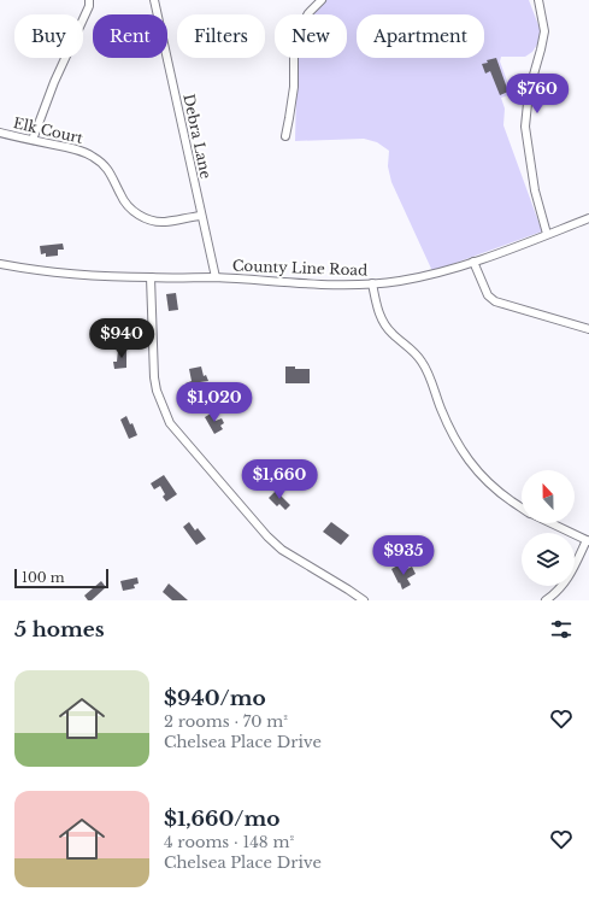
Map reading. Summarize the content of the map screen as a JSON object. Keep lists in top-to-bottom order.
{
  "streets": {
    "street": ["Elk Court", "Debra Lane", "County Line Road"]
  },
  "crossings": [
    ["Elk Court", "Debra Lane"],
    ["Debra Lane", "County Line Road"]
  ],
  "scale_bar": "100 m",
  "north": "top",
  "page": {
    "chip": [
      "Buy",
      "Rent",
      "Filters",
      "New",
      "Apartment"
    ],
    "price": [
      "$760",
      "$940",
      "$1,020",
      "$1,660",
      "$935"
    ],
    "scale": "100 m",
    "heading": "5 homes",
    "list": [
      {
        "name": "$940/mo",
        "note": "2 rooms · 70 m² · Chelsea Place Drive"
      },
      {
        "name": "$1,660/mo",
        "note": "4 rooms · 148 m² · Chelsea Place Drive"
      }
    ]
  }
}
